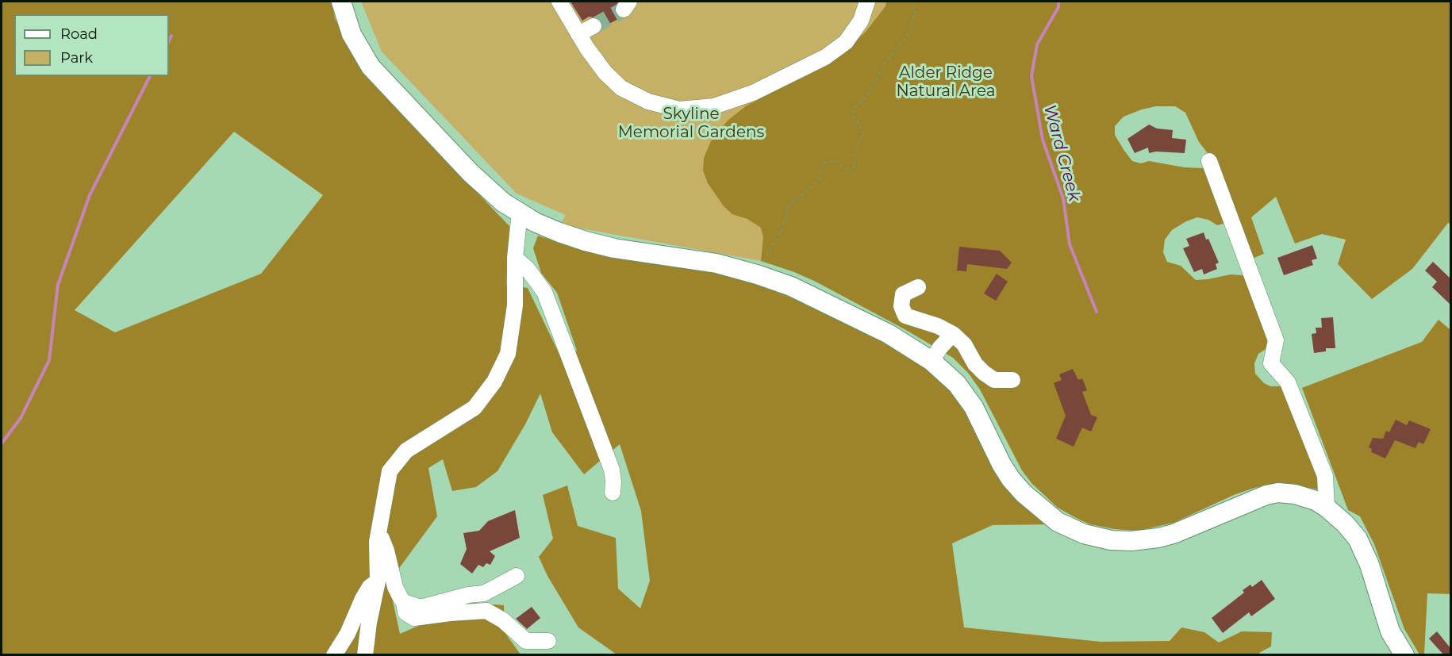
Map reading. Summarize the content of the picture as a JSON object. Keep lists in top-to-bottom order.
{
  "water": ["Ward Creek"],
  "parks": ["Alder Ridge Natural Area", "Skyline Memorial Gardens"],
  "legend": ["Road", "Park"]
}
